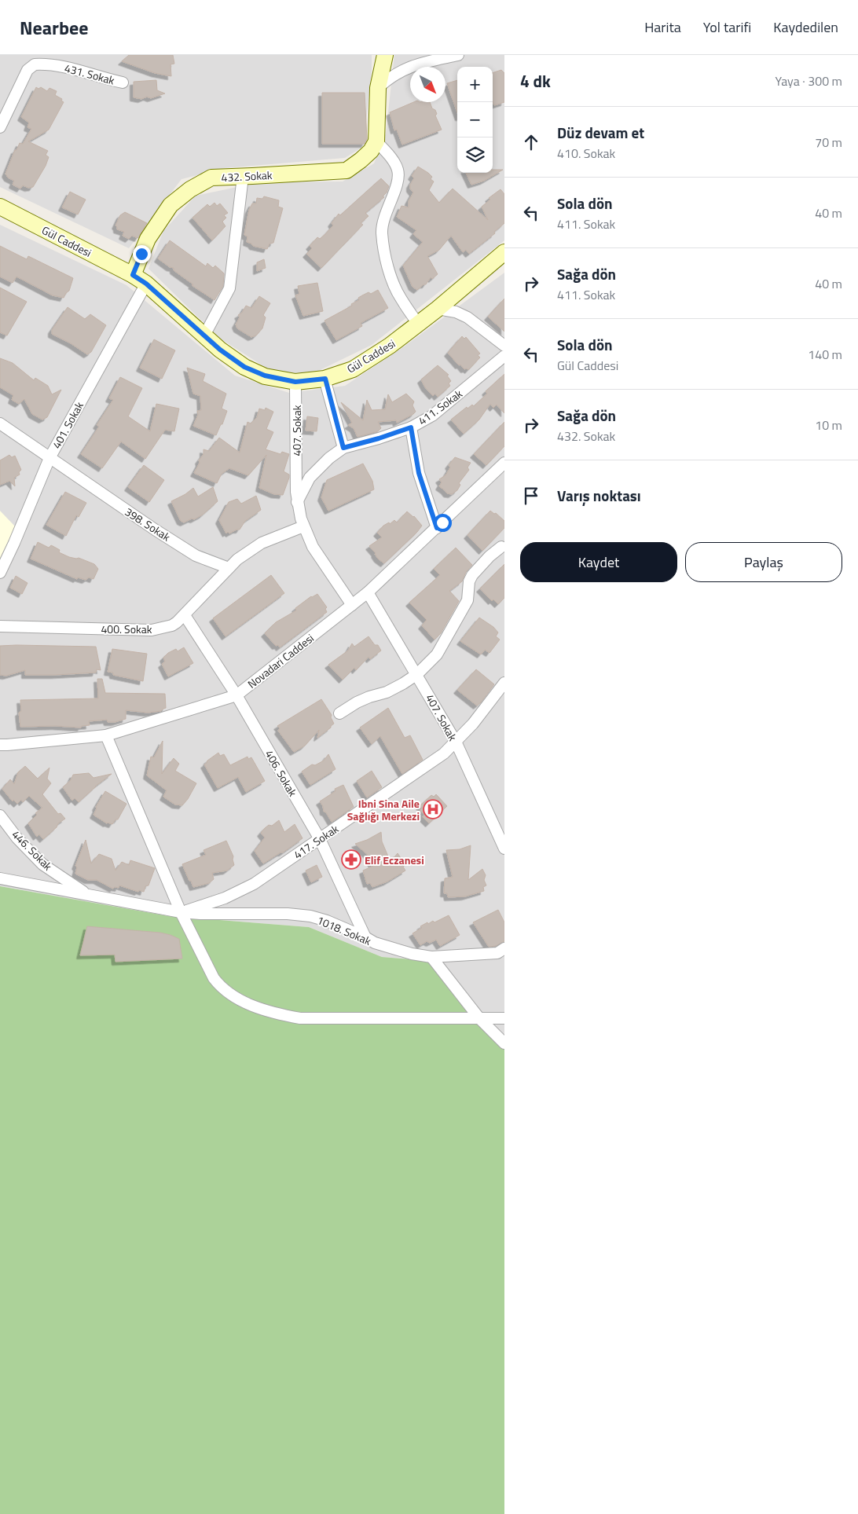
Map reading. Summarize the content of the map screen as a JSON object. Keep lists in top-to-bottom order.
{
  "streets": {
    "main road": ["432. Sokak", "Gül Caddesi"],
    "street": [
      "431. Sokak",
      "411. Sokak",
      "401. Sokak",
      "407. Sokak",
      "398. Sokak",
      "400. Sokak",
      "Novadari Caddesi",
      "406. Sokak",
      "417. Sokak",
      "446. Sokak",
      "1018. Sokak"
    ]
  },
  "crossings": [
    ["432. Sokak", "Gül Caddesi"],
    ["432. Sokak", "401. Sokak"],
    ["Gül Caddesi", "401. Sokak"],
    ["Gül Caddesi", "407. Sokak"],
    ["411. Sokak", "407. Sokak"],
    ["401. Sokak", "398. Sokak"],
    ["407. Sokak", "Novadari Caddesi"],
    ["407. Sokak", "417. Sokak"],
    ["398. Sokak", "400. Sokak"],
    ["400. Sokak", "406. Sokak"],
    ["Novadari Caddesi", "406. Sokak"],
    ["406. Sokak", "417. Sokak"],
    ["406. Sokak", "1018. Sokak"],
    ["417. Sokak", "1018. Sokak"],
    ["446. Sokak", "1018. Sokak"]
  ],
  "places": {
    "hospital": ["Ibni Sina Aile Sağlığı Merkezi"],
    "pharmacy": ["Elif Eczanesi"]
  },
  "north": "bottom right",
  "page": {
    "header": "Nearbee",
    "nav": ["Harita", "Yol tarifi", "Kaydedilen"],
    "heading": ["4 dk", "Yaya · 300 m"],
    "map_buttons": ["+", "−"],
    "list": [
      ["Düz devam et", "410. Sokak", "70 m"],
      ["Sola dön", "411. Sokak", "40 m"],
      ["Sağa dön", "411. Sokak", "40 m"],
      ["Sola dön", "Gül Caddesi", "140 m"],
      ["Sağa dön", "432. Sokak", "10 m"],
      "Varış noktası"
    ],
    "buttons": ["Kaydet", "Paylaş"]
  }
}
